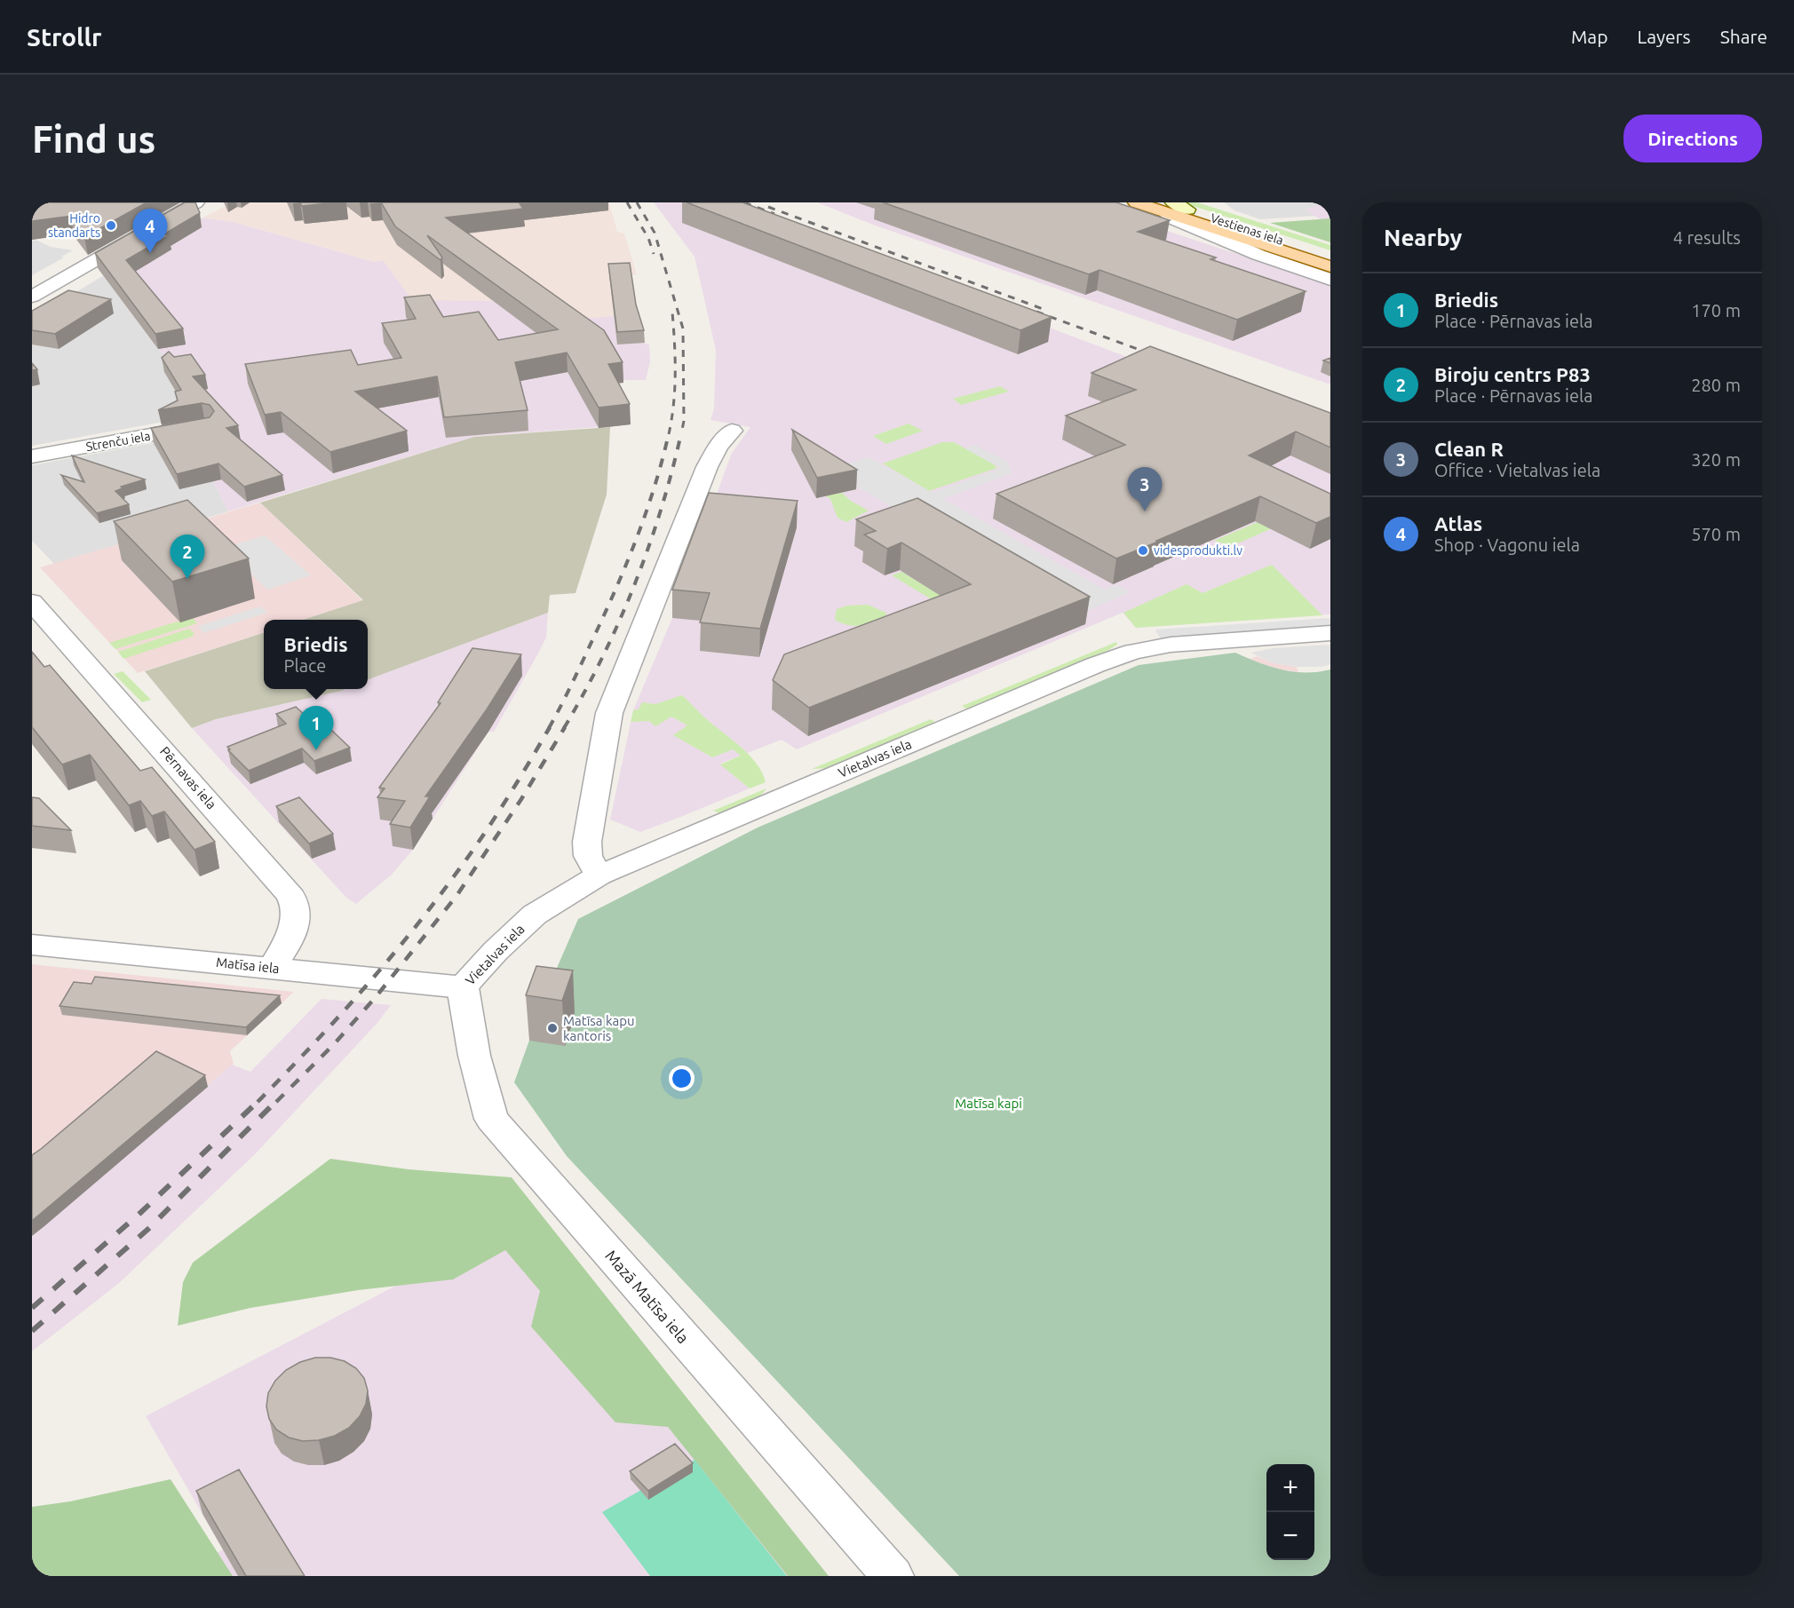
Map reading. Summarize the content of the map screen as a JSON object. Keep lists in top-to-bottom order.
{
  "streets": {
    "main road": ["Vestienas iela"],
    "street": [
      "Strenču iela",
      "Vietalvas iela",
      "Pērnavas iela",
      "Matīsa iela",
      "Mazā Matīsa iela"
    ]
  },
  "crossings": [
    ["Vietalvas iela", "Matīsa iela"],
    ["Vietalvas iela", "Mazā Matīsa iela"],
    ["Pērnavas iela", "Matīsa iela"],
    ["Matīsa iela", "Mazā Matīsa iela"]
  ],
  "parks": ["Matīsa kapi"],
  "places": ["Hidro standarts", "videsprodukti.lv", "Matīsa kapu kantoris"],
  "page": {
    "header": "Strollr",
    "nav": ["Map", "Layers", "Share"],
    "buttons": "Directions",
    "title": "Find us",
    "heading": ["Nearby", "4 results"],
    "pins": [
      "4",
      "3",
      "2",
      "1"
    ],
    "list": [
      {
        "mark": "1",
        "name": "Briedis",
        "note": "Place · Pērnavas iela",
        "value": "170 m"
      },
      {
        "mark": "2",
        "name": "Biroju centrs P83",
        "note": "Place · Pērnavas iela",
        "value": "280 m"
      },
      {
        "mark": "3",
        "name": "Clean R",
        "note": "Office · Vietalvas iela",
        "value": "320 m"
      },
      {
        "mark": "4",
        "name": "Atlas",
        "note": "Shop · Vagonu iela",
        "value": "570 m"
      }
    ],
    "popup": ["Briedis", "Place"],
    "map_buttons": ["+", "−"]
  }
}
